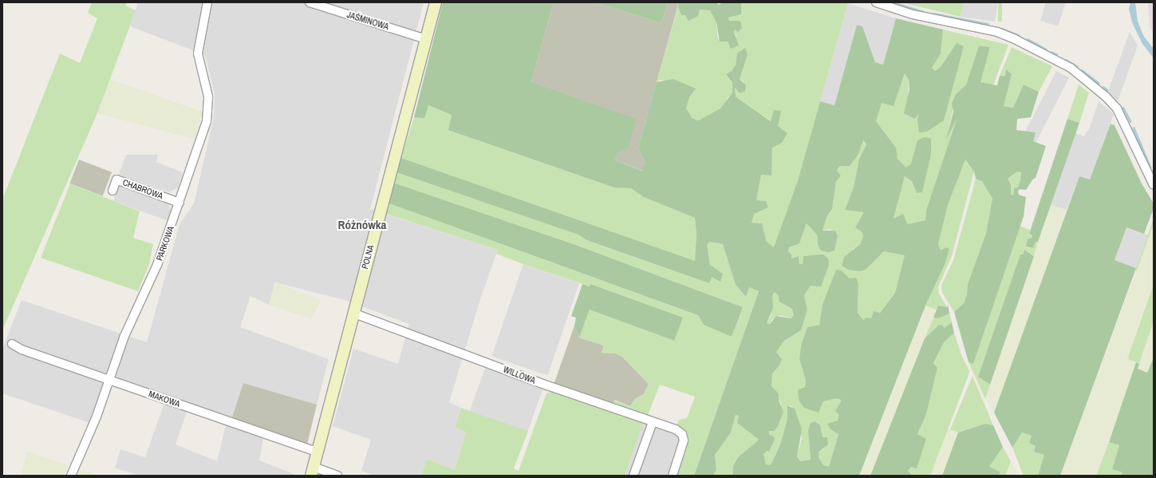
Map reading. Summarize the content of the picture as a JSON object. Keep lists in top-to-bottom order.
{
  "streets": {
    "street": [
      "JAŚMINOWA",
      "CHABROWA",
      "PARKOWA",
      "POLNA",
      "WILLOWA",
      "MAKOWA"
    ]
  },
  "crossings": [
    ["JAŚMINOWA", "POLNA"],
    ["CHABROWA", "PARKOWA"],
    ["PARKOWA", "MAKOWA"],
    ["POLNA", "WILLOWA"],
    ["POLNA", "MAKOWA"]
  ],
  "districts": ["Różnówka"]
}
